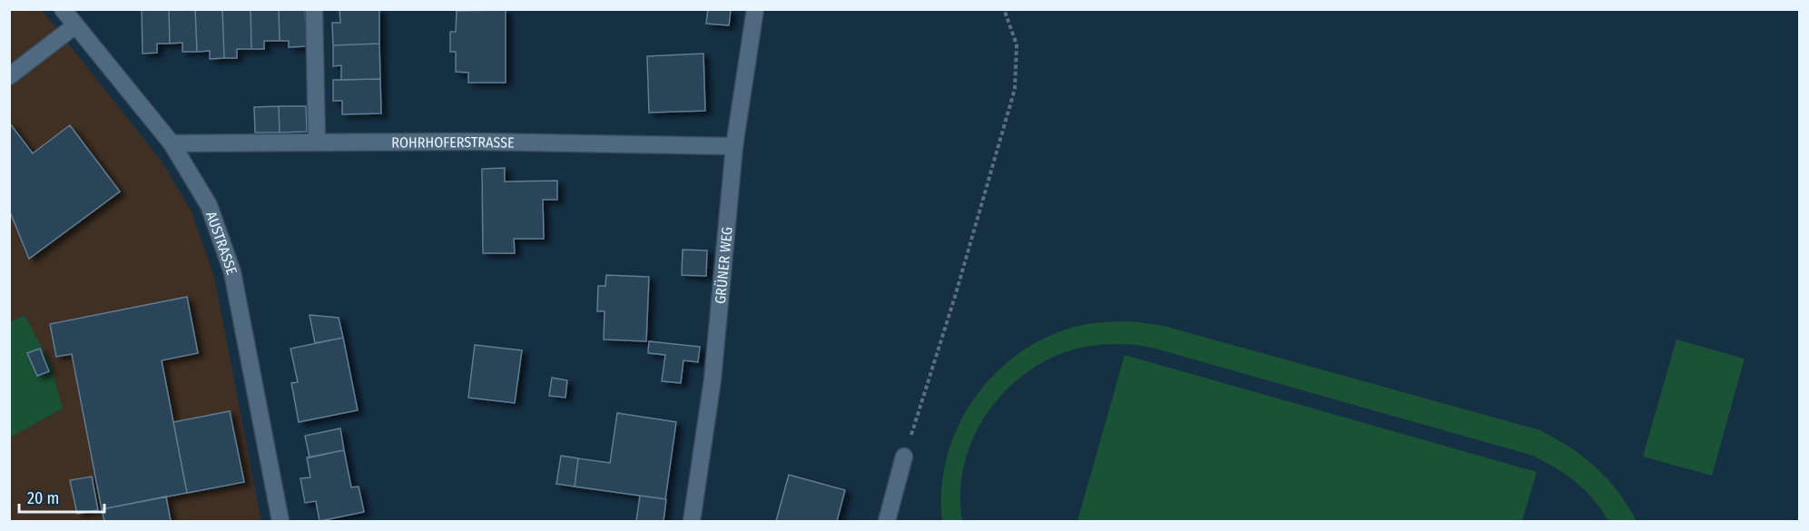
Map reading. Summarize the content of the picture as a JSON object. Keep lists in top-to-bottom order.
{
  "streets": {
    "street": ["ROHRHOFERSTRASSE", "AUSTRASSE", "GRÜNER WEG"]
  },
  "crossings": [
    ["ROHRHOFERSTRASSE", "AUSTRASSE"],
    ["ROHRHOFERSTRASSE", "GRÜNER WEG"]
  ],
  "scale_bar": "20 m"
}
